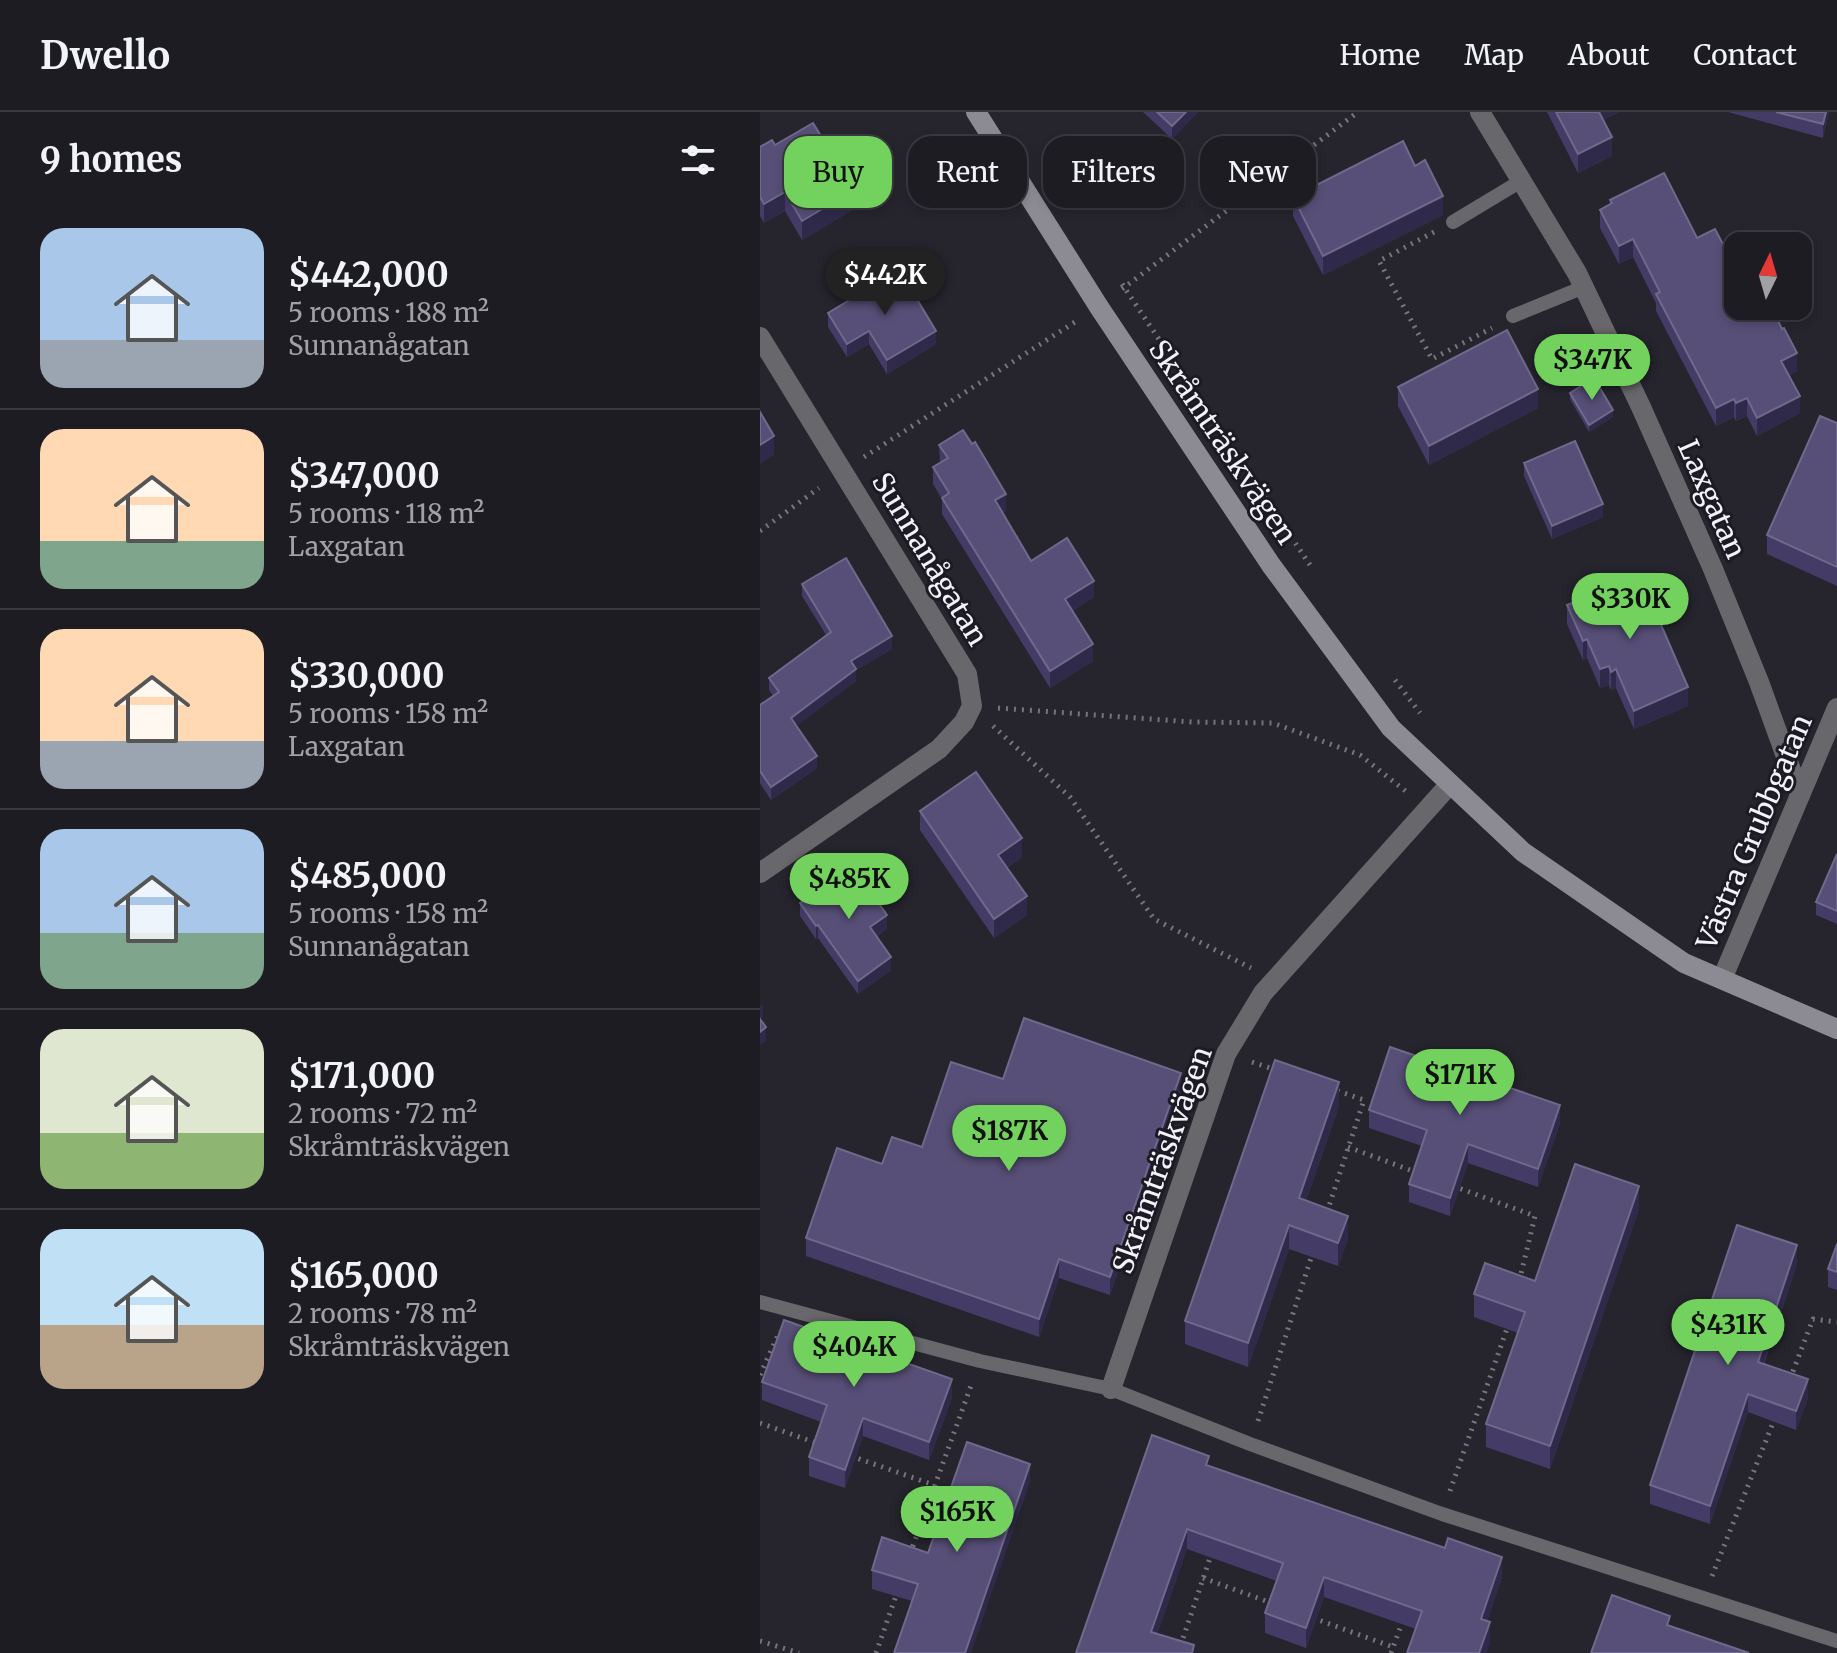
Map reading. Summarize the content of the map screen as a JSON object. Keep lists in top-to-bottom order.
{
  "streets": {
    "main road": ["Skråmträskvägen"],
    "street": ["Laxgatan", "Sunnanågatan", "Västra Grubbgatan"]
  },
  "crossings": [
    ["Skråmträskvägen", "Västra Grubbgatan"],
    ["Laxgatan", "Västra Grubbgatan"]
  ],
  "north": "top",
  "page": {
    "header": "Dwello",
    "nav": [
      "Home",
      "Map",
      "About",
      "Contact"
    ],
    "heading": "9 homes",
    "chip": [
      "Buy",
      "Rent",
      "Filters",
      "New"
    ],
    "list": [
      {
        "name": "$442,000",
        "note": "5 rooms · 188 m² · Sunnanågatan"
      },
      {
        "name": "$347,000",
        "note": "5 rooms · 118 m² · Laxgatan"
      },
      {
        "name": "$330,000",
        "note": "5 rooms · 158 m² · Laxgatan"
      },
      {
        "name": "$485,000",
        "note": "5 rooms · 158 m² · Sunnanågatan"
      },
      {
        "name": "$171,000",
        "note": "2 rooms · 72 m² · Skråmträskvägen"
      },
      {
        "name": "$165,000",
        "note": "2 rooms · 78 m² · Skråmträskvägen"
      }
    ],
    "price": [
      "$442K",
      "$347K",
      "$330K",
      "$485K",
      "$171K",
      "$187K",
      "$431K",
      "$404K",
      "$165K"
    ]
  }
}
